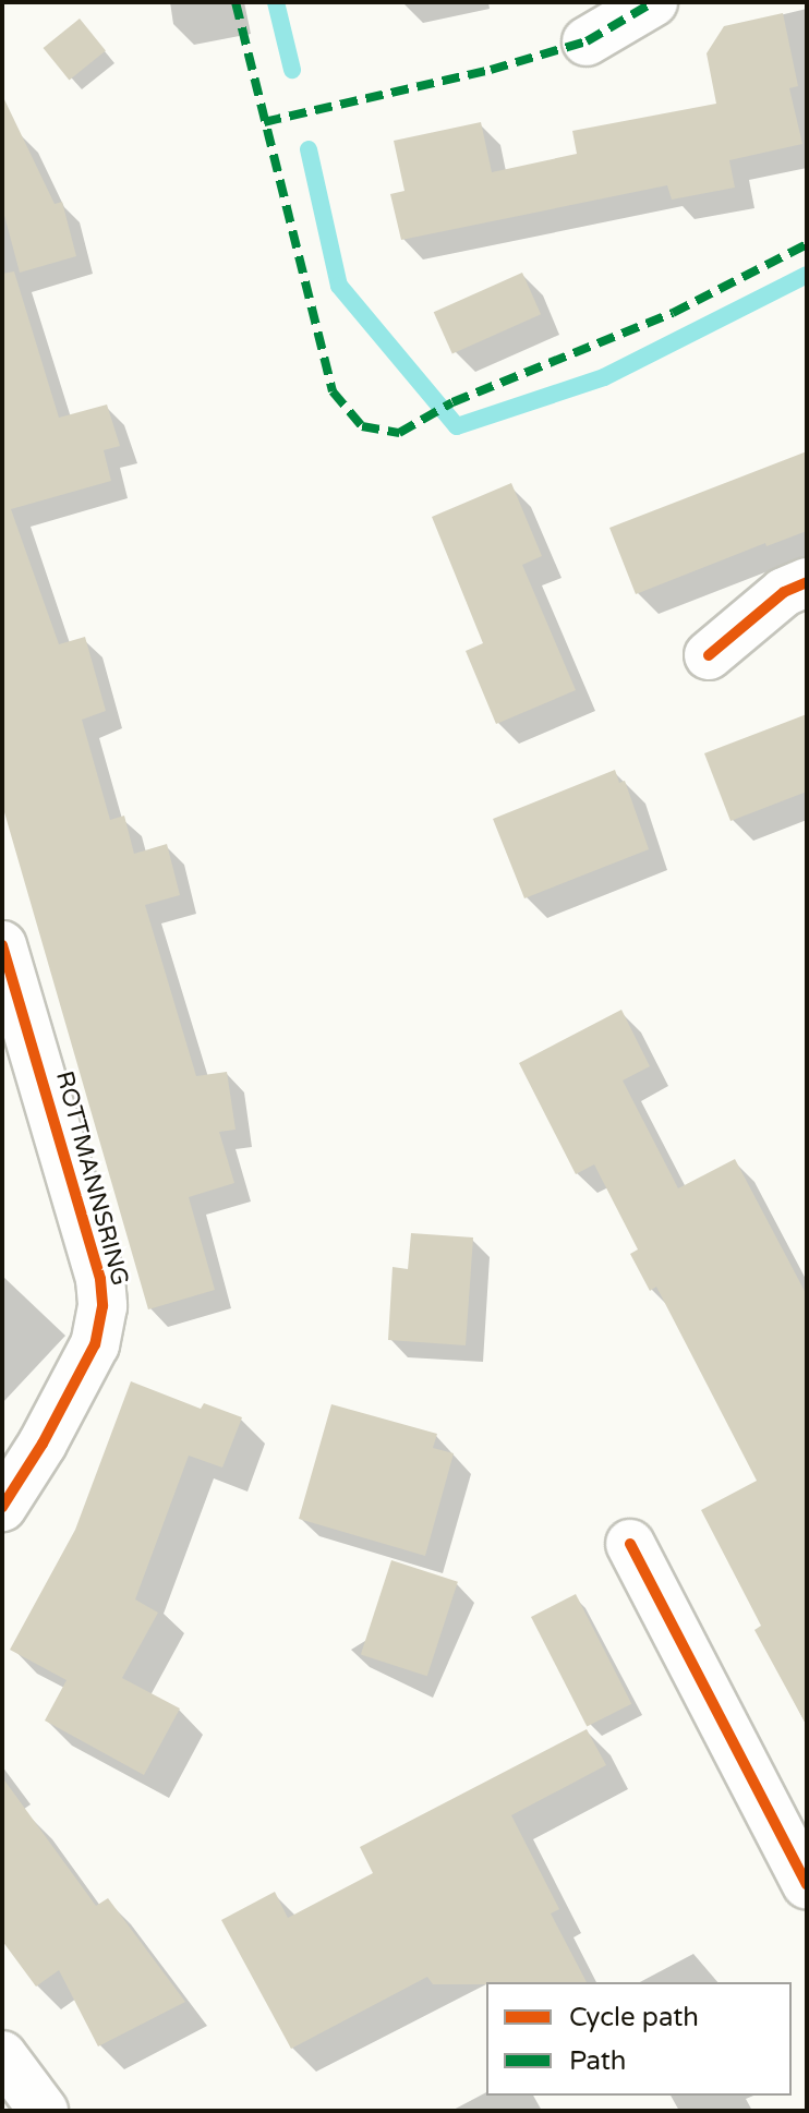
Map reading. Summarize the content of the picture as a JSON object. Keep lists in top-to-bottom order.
{
  "streets": {
    "street": ["ROTTMANNSRING"]
  },
  "legend": ["Cycle path", "Path"]
}
